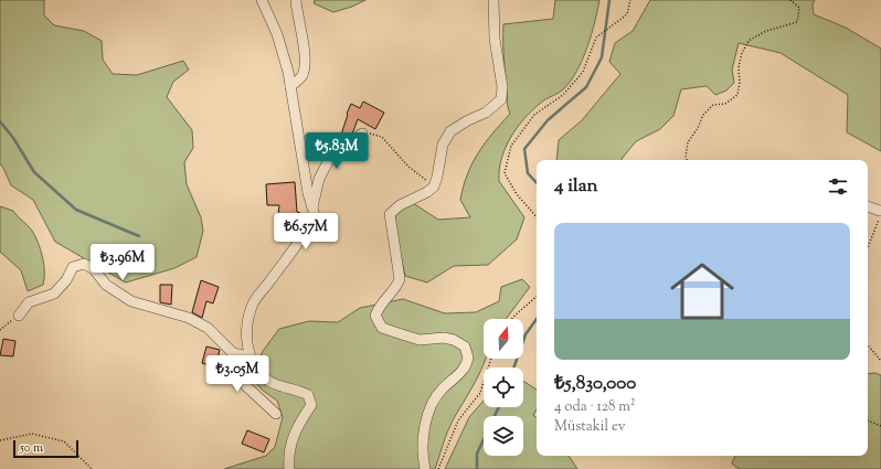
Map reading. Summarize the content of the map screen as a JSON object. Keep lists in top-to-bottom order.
{
  "scale_bar": "50 m",
  "north": "top",
  "page": {
    "price": [
      "₺5.83M",
      "₺6.57M",
      "₺3.96M",
      "₺3.05M"
    ],
    "heading": "4 ilan",
    "list": [
      {
        "name": "₺5,830,000",
        "note": "4 oda · 128 m² · Müstakil ev"
      }
    ],
    "scale": "50 m"
  }
}
